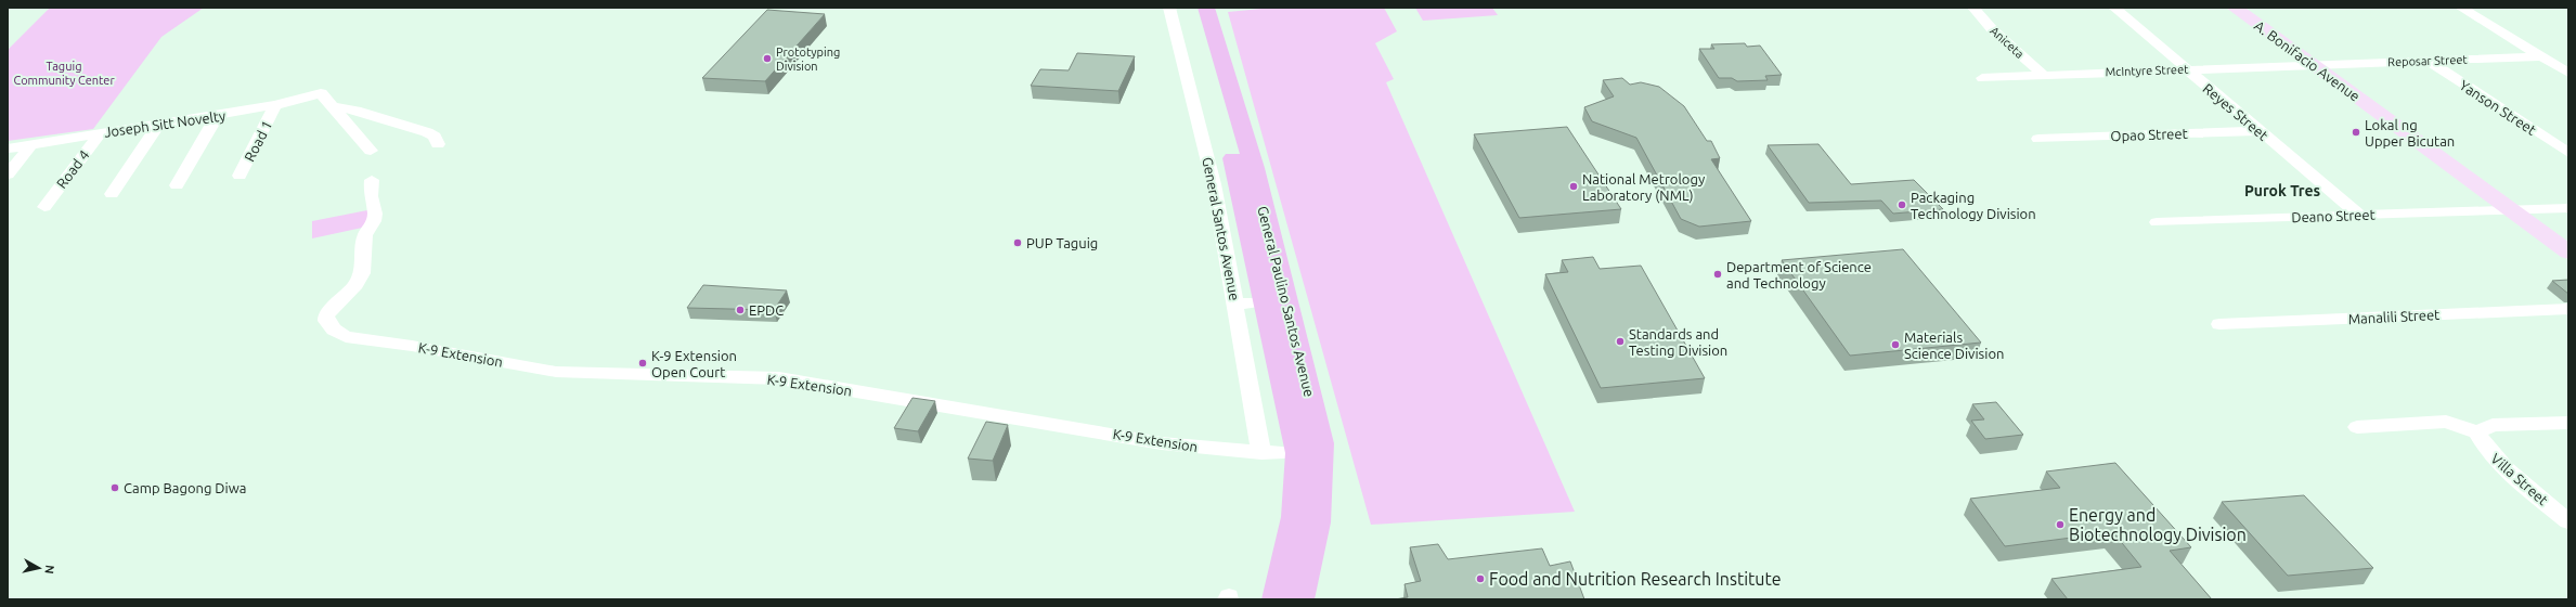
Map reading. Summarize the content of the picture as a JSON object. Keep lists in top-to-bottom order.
{
  "streets": {
    "main road": ["General Paulino Santos Avenue"],
    "street": [
      "Aniceta",
      "A. Bonifacio Avenue",
      "Reposar Street",
      "McIntyre Street",
      "Yanson Street",
      "Reyes Street",
      "Joseph Sitt Novelty",
      "Opao Street",
      "Road 1",
      "Road 4",
      "Deano Street",
      "General Santos Avenue",
      "Manalili Street",
      "K-9 Extension",
      "Villa Street"
    ]
  },
  "crossings": [
    ["Aniceta", "McIntyre Street"],
    ["A. Bonifacio Avenue", "Reposar Street"],
    ["A. Bonifacio Avenue", "McIntyre Street"],
    ["A. Bonifacio Avenue", "Deano Street"],
    ["Reposar Street", "McIntyre Street"],
    ["Reposar Street", "Yanson Street"],
    ["McIntyre Street", "Reyes Street"],
    ["Reyes Street", "Opao Street"],
    ["Reyes Street", "Deano Street"],
    ["Joseph Sitt Novelty", "Road 1"],
    ["Joseph Sitt Novelty", "Road 4"],
    ["General Santos Avenue", "K-9 Extension"],
    ["General Paulino Santos Avenue", "K-9 Extension"]
  ],
  "districts": ["Purok Tres"],
  "parks": ["Taguig Community Center"],
  "places": [
    "Prototyping Division",
    "Lokal ng Upper Bicutan",
    "National Metrology Laboratory (NML)",
    "Packaging Technology Division",
    "PUP Taguig",
    "Department of Science and Technology",
    "EPDC",
    "Standards and Testing Division",
    "Materials Science Division",
    "K-9 Extension Open Court",
    "Camp Bagong Diwa",
    "Energy and Biotechnology Division",
    "Food and Nutrition Research Institute"
  ],
  "north": "right"
}
